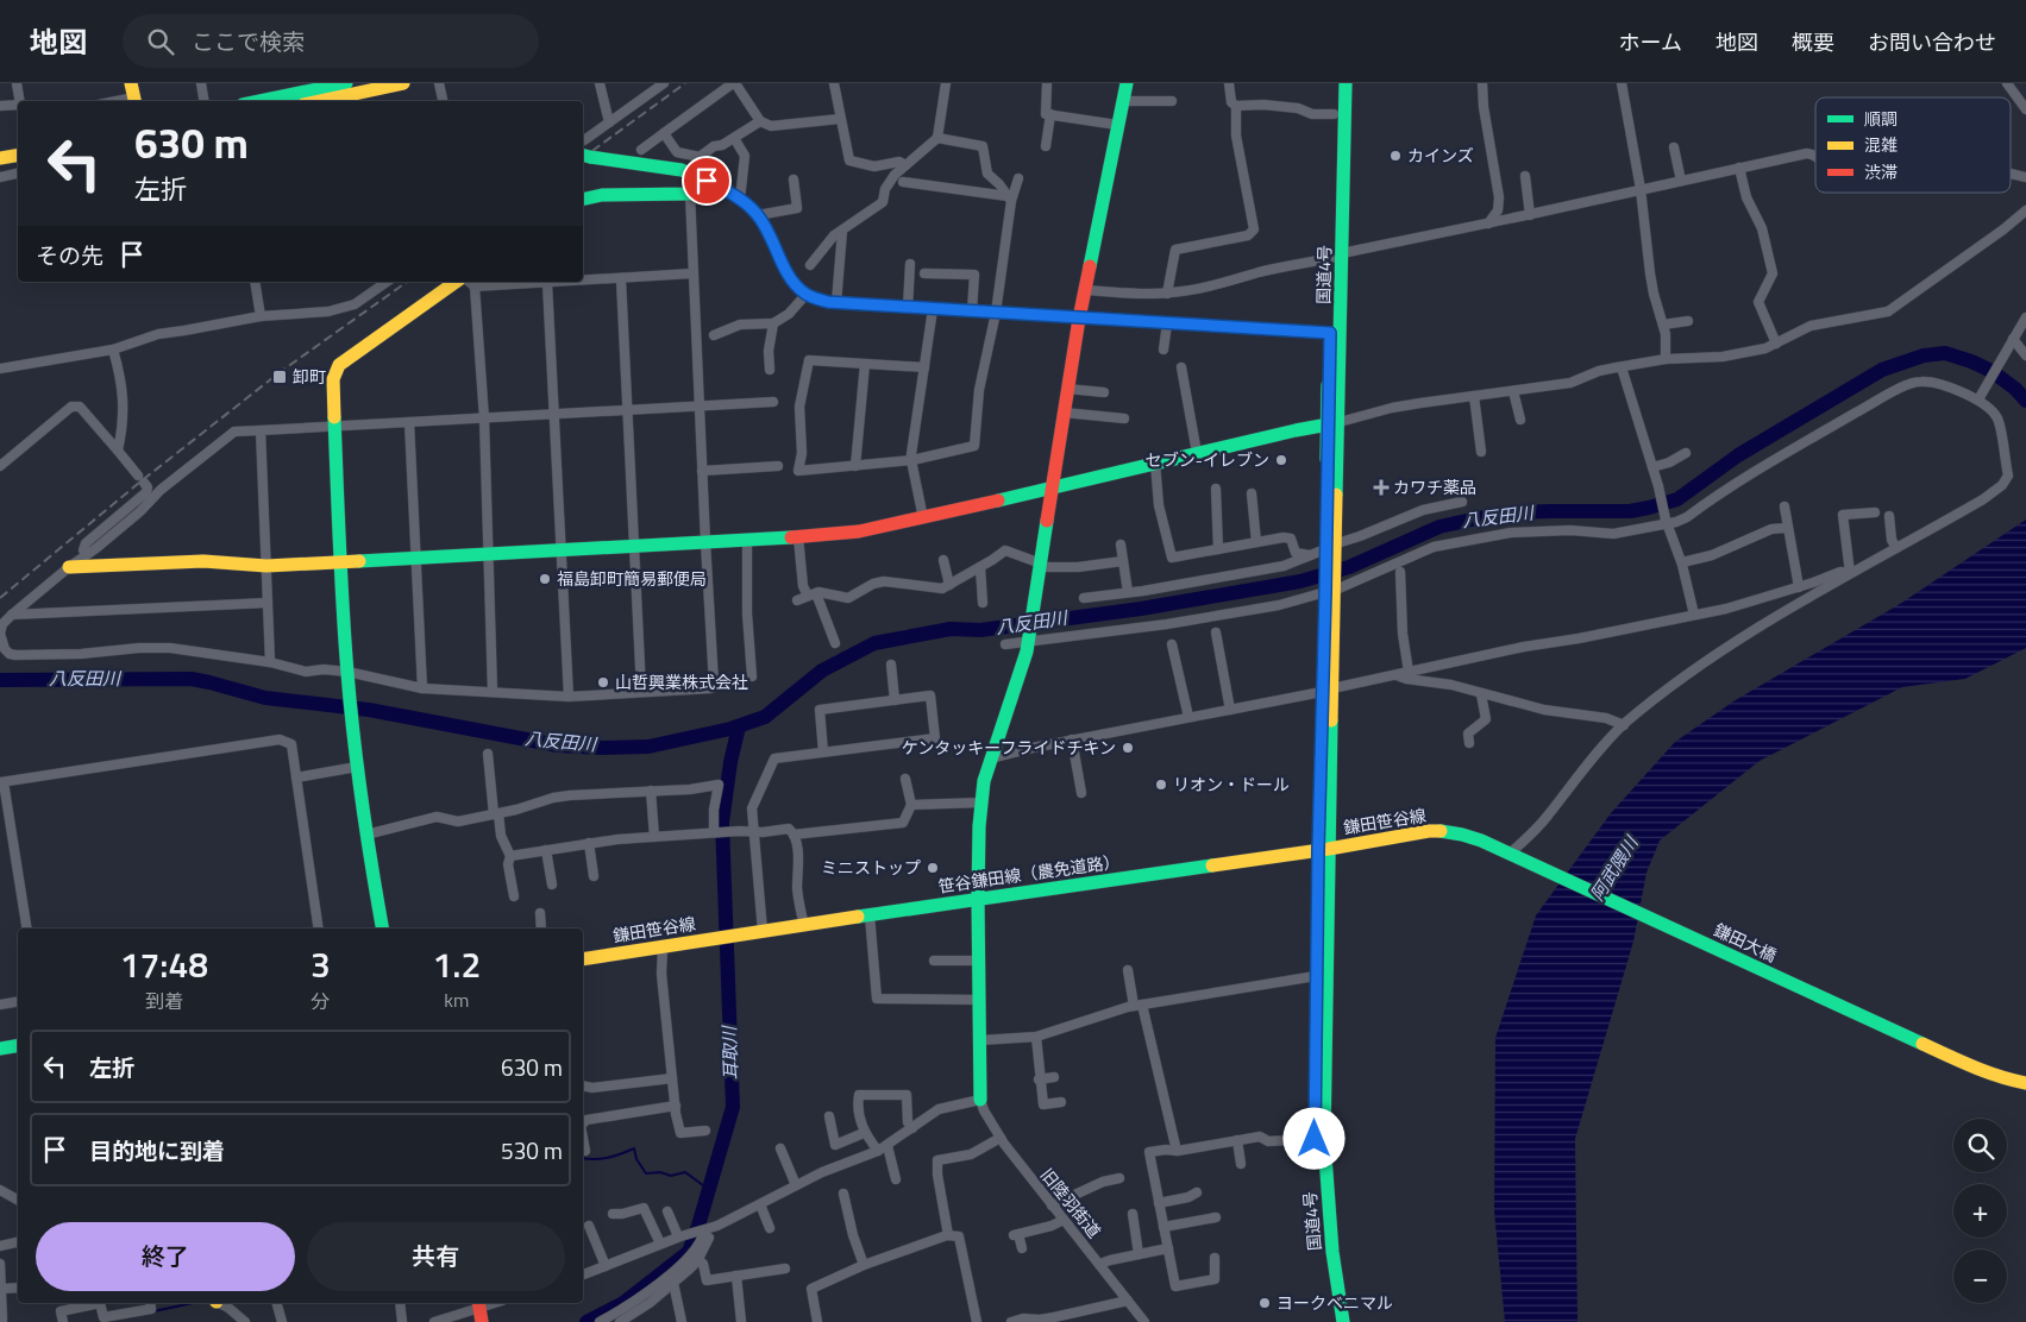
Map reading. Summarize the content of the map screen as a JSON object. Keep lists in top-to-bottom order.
{
  "streets": {
    "main road": [
      "国道4号",
      "鎌田笹谷線",
      "笹谷鎌田線（農免道路）",
      "鎌田大橋"
    ],
    "street": ["旧陸羽街道"]
  },
  "crossings": [
    ["国道4号", "鎌田笹谷線"],
    ["国道4号", "笹谷鎌田線（農免道路）"],
    ["鎌田笹谷線", "笹谷鎌田線（農免道路）"],
    ["鎌田笹谷線", "鎌田大橋"]
  ],
  "water": ["八反田川", "阿武隈川", "耳取川"],
  "places": {
    "other": [
      "カインズ",
      "セブン-イレブン",
      "福島卸町簡易郵便局",
      "山哲興業株式会社",
      "ケンタッキーフライドチキン",
      "リオン・ドール",
      "ミニストップ",
      "ヨークベニマル"
    ],
    "transit": ["卸町"],
    "health": ["カワチ薬品"]
  },
  "legend": ["順調", "混雑", "渋滞"],
  "page": {
    "header": "地図",
    "search": "ここで検索",
    "nav": [
      "ホーム",
      "地図",
      "概要",
      "お問い合わせ"
    ],
    "turn": ["630 m", "左折"],
    "then": "その先",
    "eta": [
      "17:48",
      "到着",
      "3",
      "分",
      "1.2",
      "km"
    ],
    "list": [
      {
        "name": "左折",
        "value": "630 m"
      },
      {
        "name": "目的地に到着",
        "value": "530 m"
      }
    ],
    "map_buttons": ["+", "−"],
    "buttons": ["終了", "共有"]
  }
}
